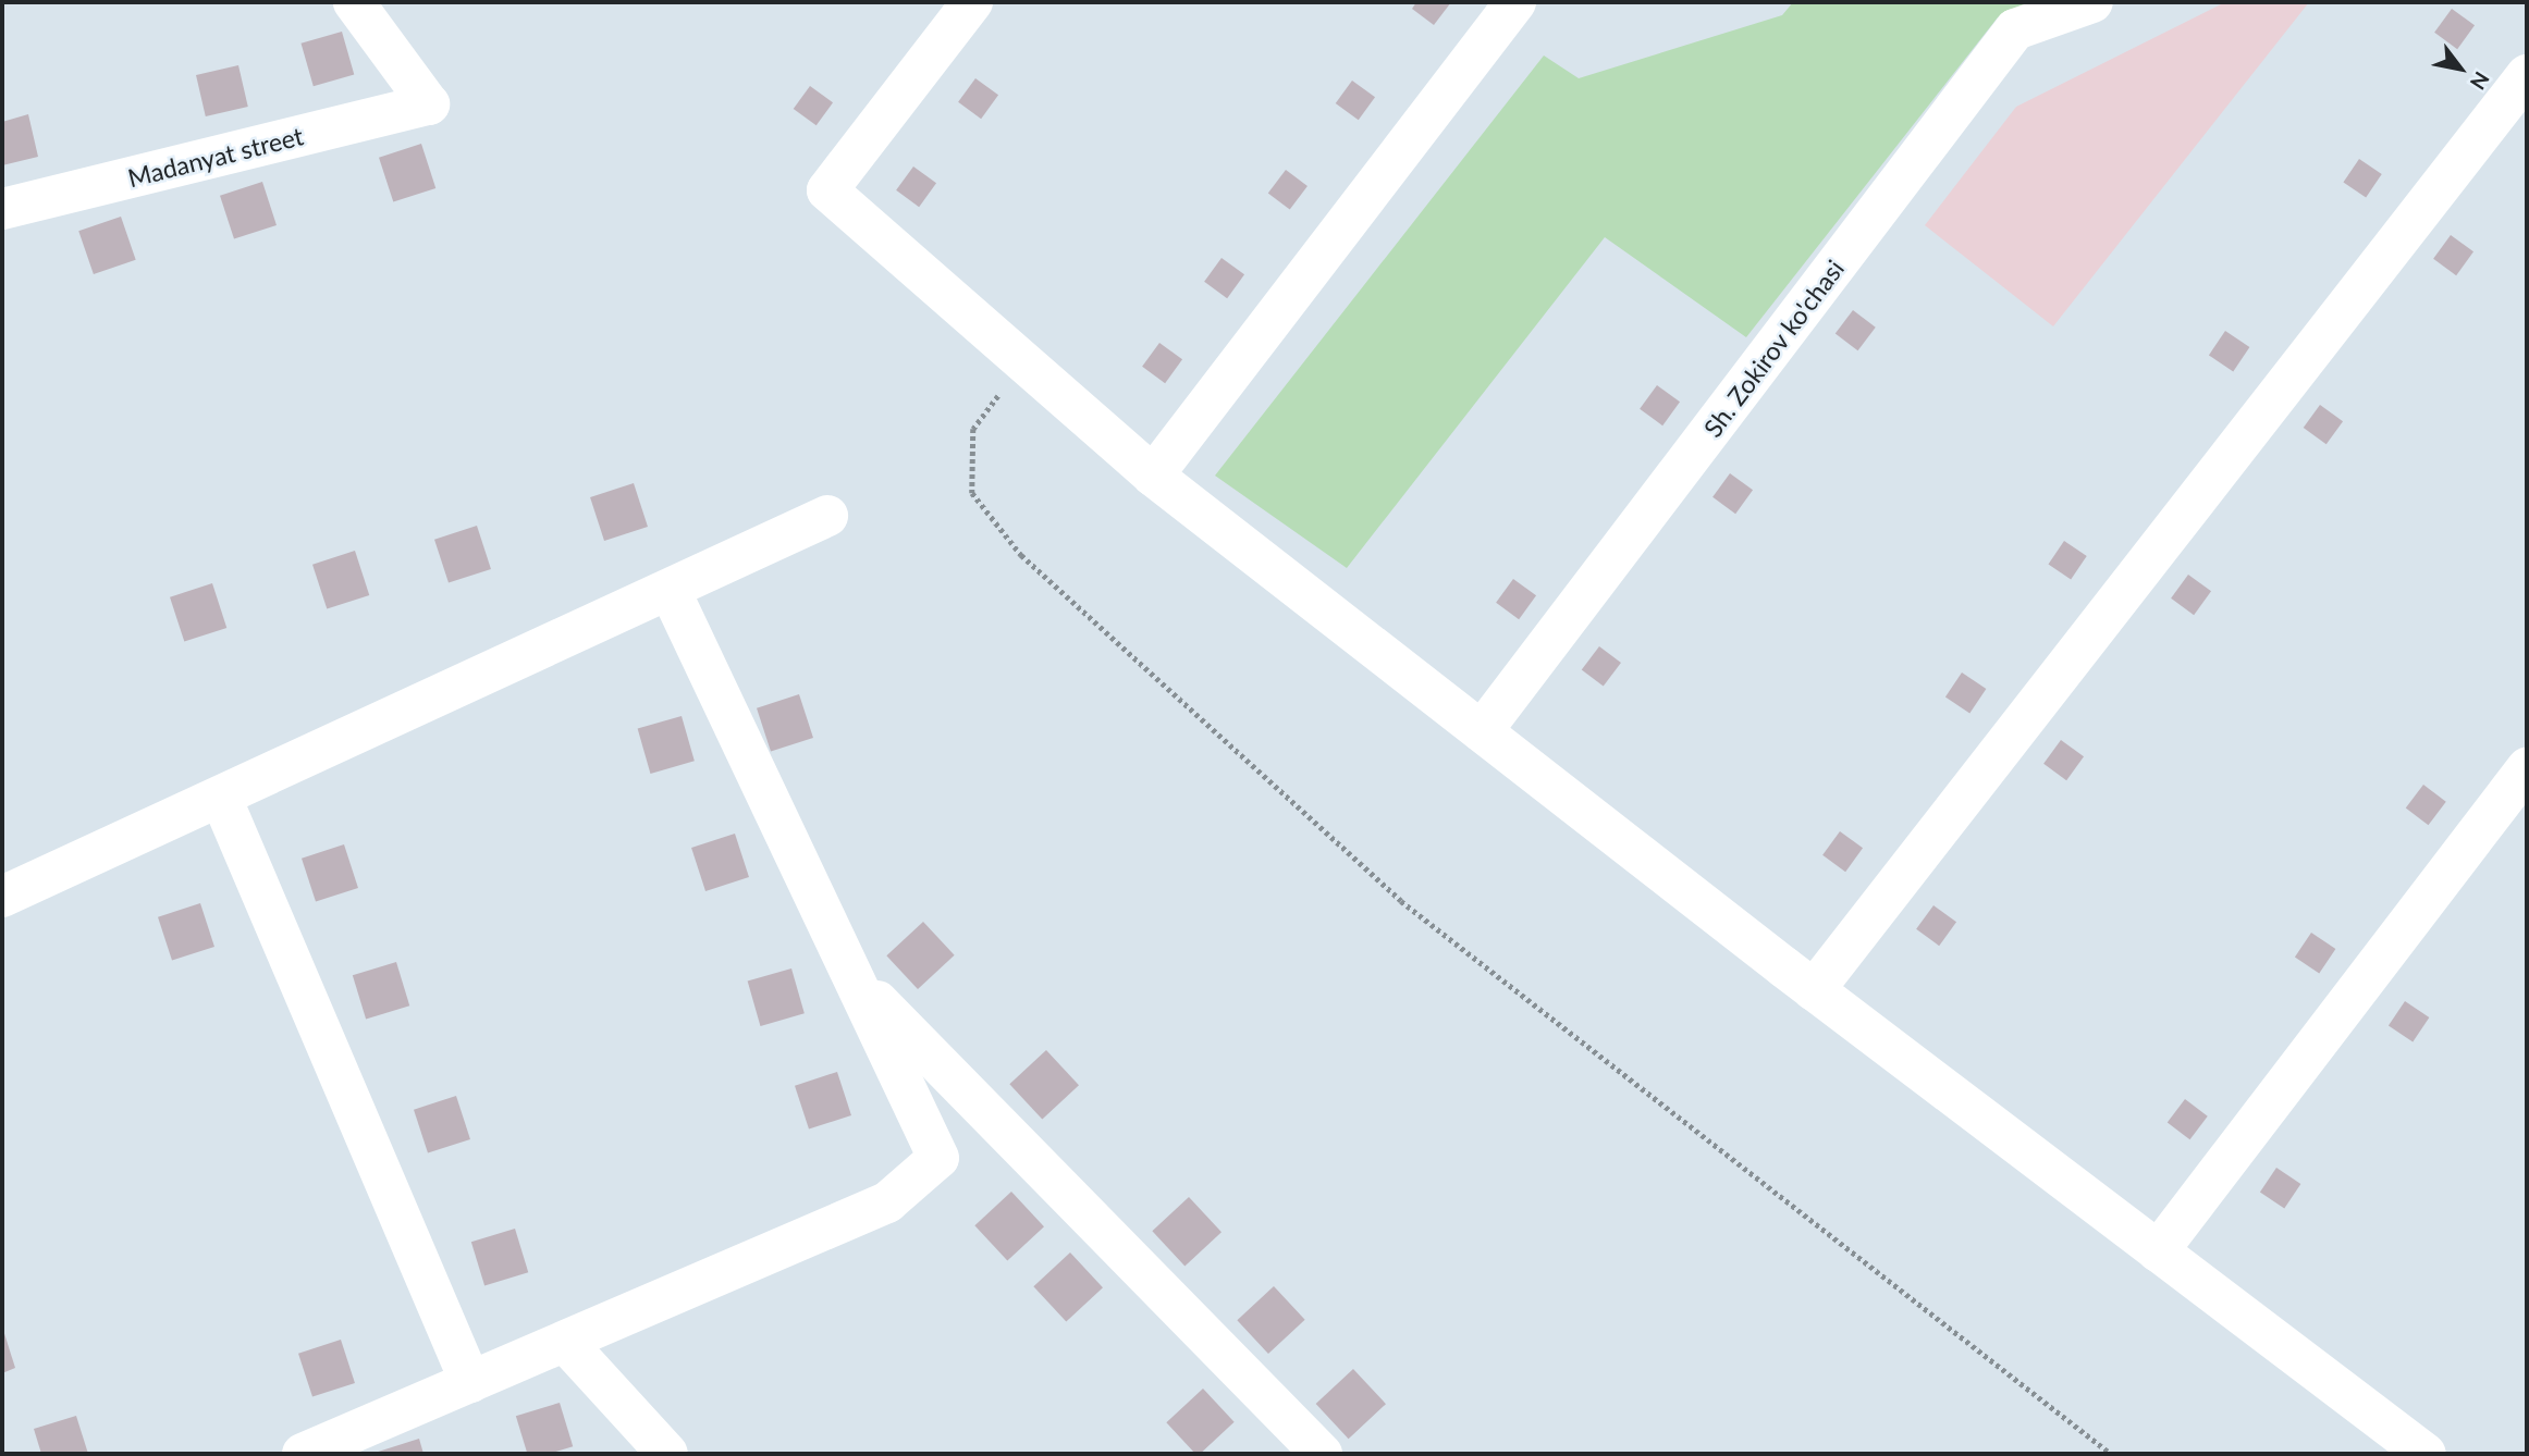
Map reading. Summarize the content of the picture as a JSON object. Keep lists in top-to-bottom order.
{
  "streets": {
    "street": ["Madanyat street", "Sh. Zokirov ko'chasi"]
  },
  "north": "bottom right"
}
